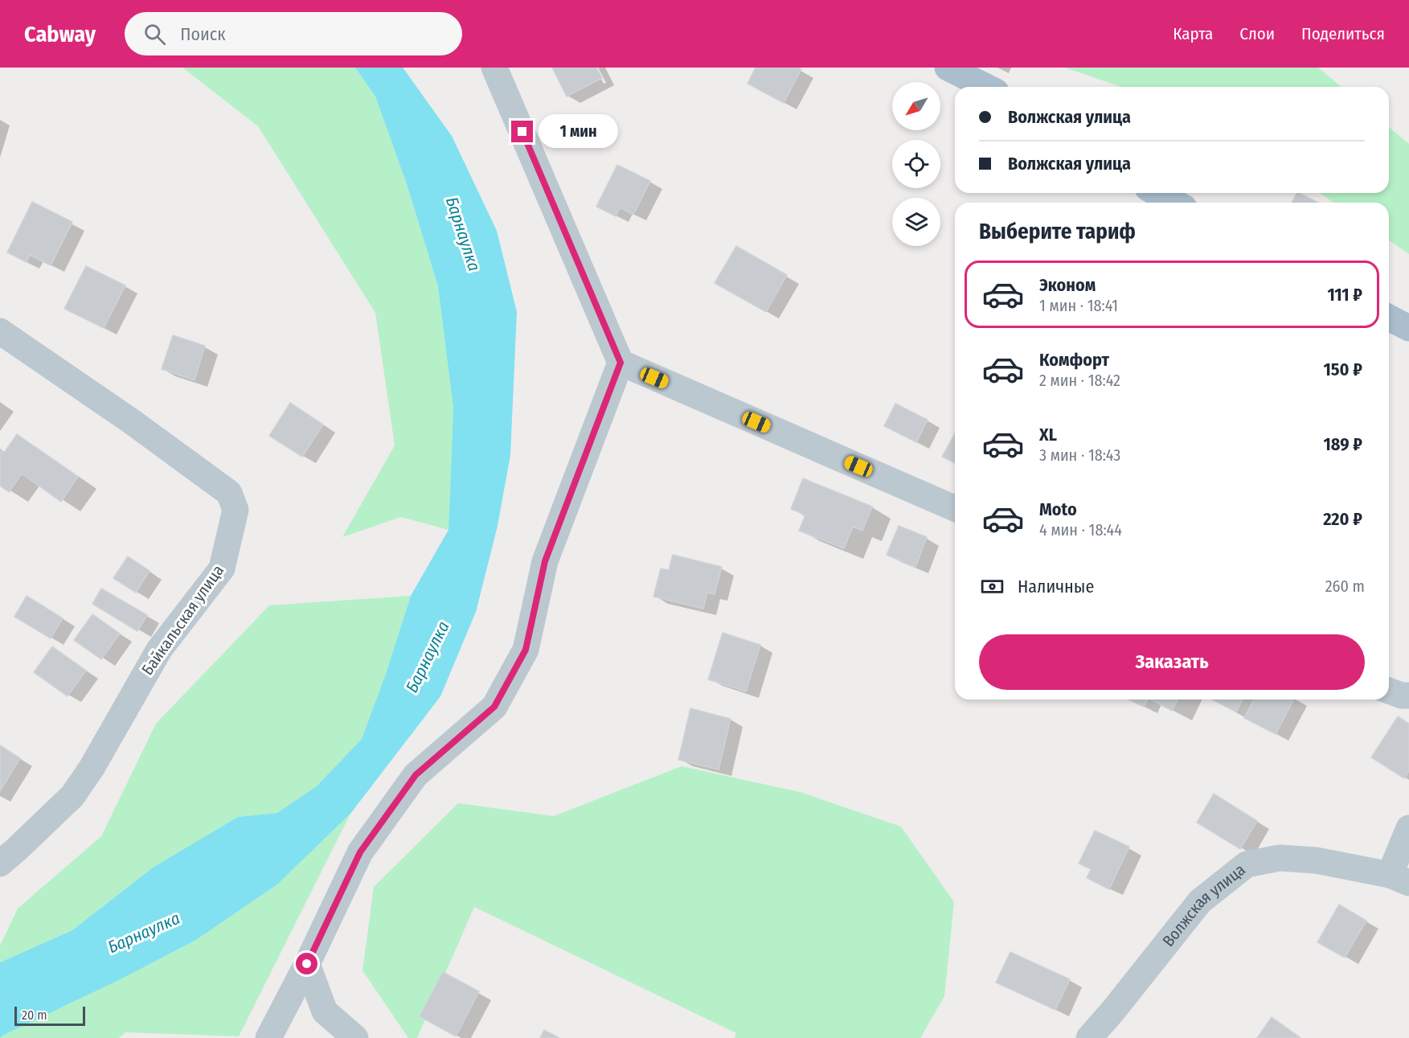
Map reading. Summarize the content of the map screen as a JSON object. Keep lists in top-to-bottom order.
{
  "streets": {
    "street": ["Байкальская улица", "Волжская улица"]
  },
  "water": ["Барнаулка"],
  "scale_bar": "20 m",
  "north": "bottom left",
  "page": {
    "header": "Cabway",
    "search": "Поиск",
    "nav": ["Карта", "Слои", "Поделиться"],
    "banner": ["Волжская улица", "Волжская улица"],
    "bubble": "1 мин",
    "heading": "Выберите тариф",
    "list": [
      {
        "name": "Эконом",
        "note": "1 мин · 18:41",
        "value": "111 ₽"
      },
      {
        "name": "Комфорт",
        "note": "2 мин · 18:42",
        "value": "150 ₽"
      },
      {
        "name": "XL",
        "note": "3 мин · 18:43",
        "value": "189 ₽"
      },
      {
        "name": "Moto",
        "note": "4 мин · 18:44",
        "value": "220 ₽"
      }
    ],
    "pay": ["Наличные", "260 m"],
    "buttons": "Заказать",
    "scale": "20 m"
  }
}
